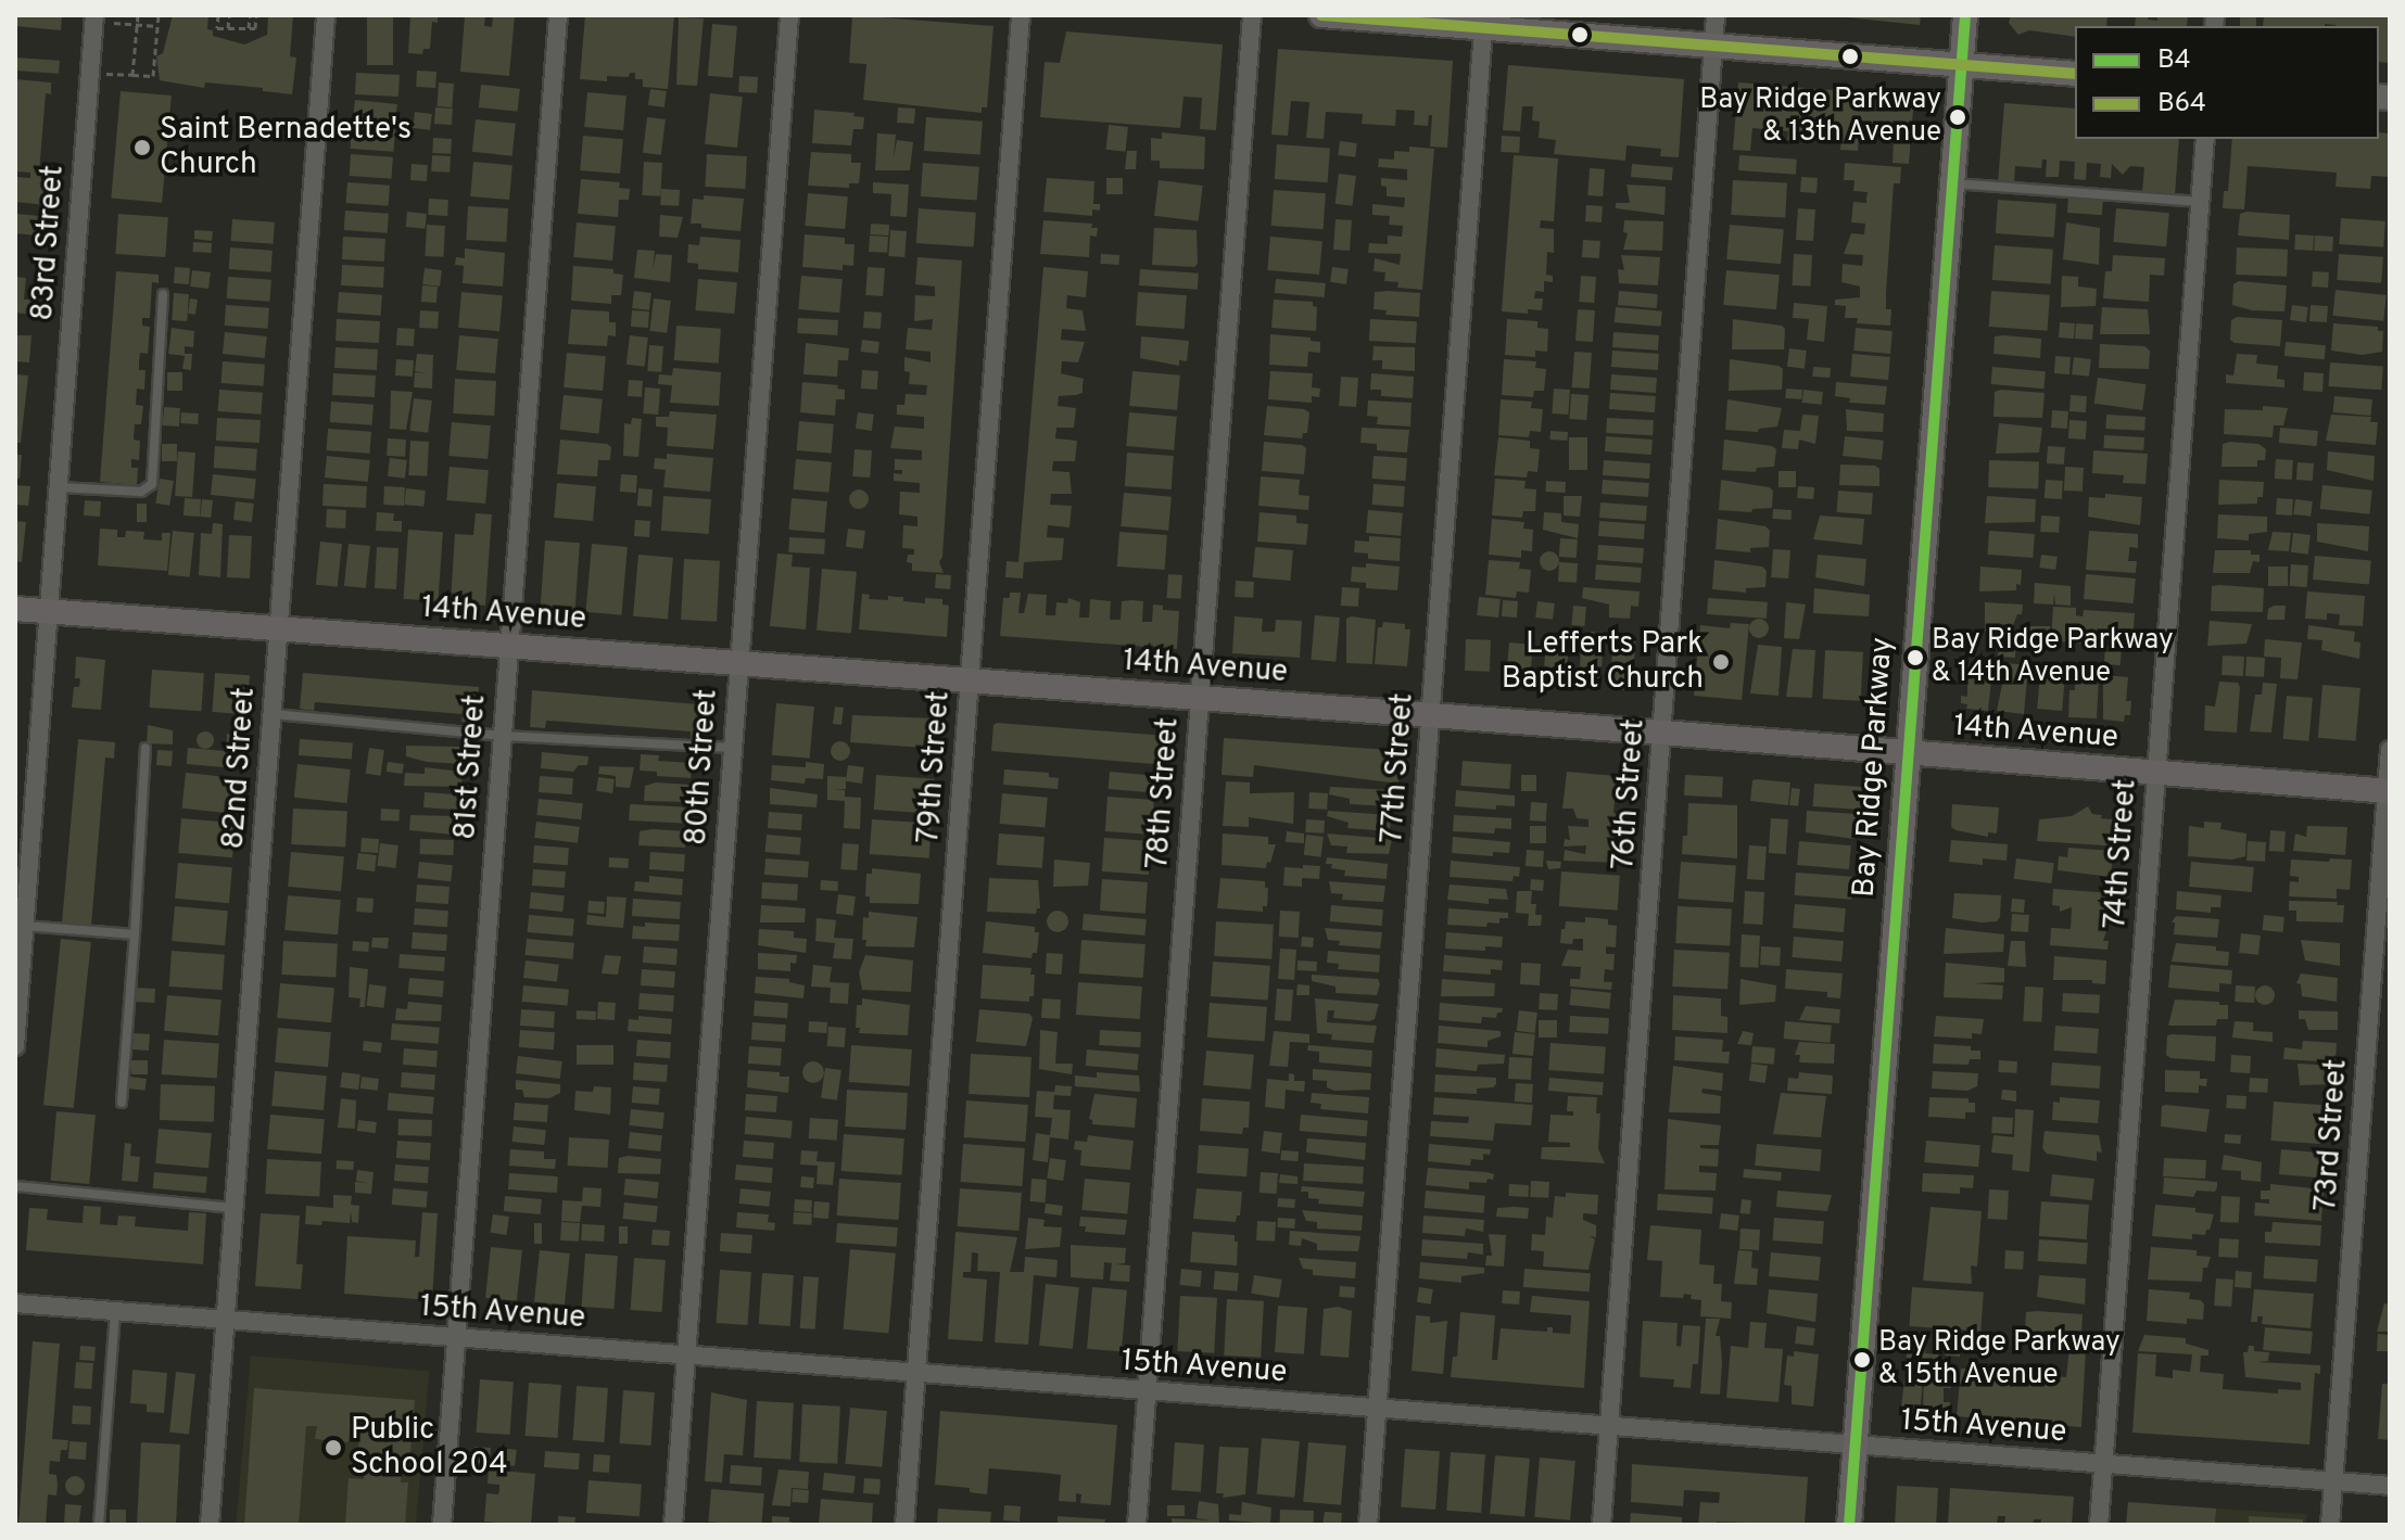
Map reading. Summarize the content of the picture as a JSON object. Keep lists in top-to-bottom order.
{
  "streets": {
    "main road": ["14th Avenue", "Bay Ridge Parkway"],
    "street": [
      "83rd Street",
      "81st Street",
      "80th Street",
      "79th Street",
      "82nd Street",
      "77th Street",
      "78th Street",
      "76th Street",
      "74th Street",
      "73rd Street",
      "15th Avenue"
    ]
  },
  "crossings": [
    ["83rd Street", "14th Avenue"],
    ["14th Avenue", "81st Street"],
    ["14th Avenue", "80th Street"],
    ["14th Avenue", "79th Street"],
    ["14th Avenue", "Bay Ridge Parkway"],
    ["14th Avenue", "82nd Street"],
    ["14th Avenue", "77th Street"],
    ["14th Avenue", "78th Street"],
    ["14th Avenue", "76th Street"],
    ["14th Avenue", "74th Street"],
    ["14th Avenue", "73rd Street"],
    ["81st Street", "15th Avenue"],
    ["80th Street", "15th Avenue"],
    ["79th Street", "15th Avenue"],
    ["Bay Ridge Parkway", "15th Avenue"],
    ["82nd Street", "15th Avenue"],
    ["77th Street", "15th Avenue"],
    ["78th Street", "15th Avenue"],
    ["76th Street", "15th Avenue"],
    ["74th Street", "15th Avenue"],
    ["73rd Street", "15th Avenue"]
  ],
  "places": [
    "Bay Ridge Parkway & 13th Avenue",
    "Saint Bernadette's Church",
    "Bay Ridge Parkway & 14th Avenue",
    "Lefferts Park Baptist Church",
    "Bay Ridge Parkway & 15th Avenue",
    "Public School 204"
  ],
  "lines": ["transit line B4", "transit line B64"],
  "legend": ["B4", "B64"]
}
